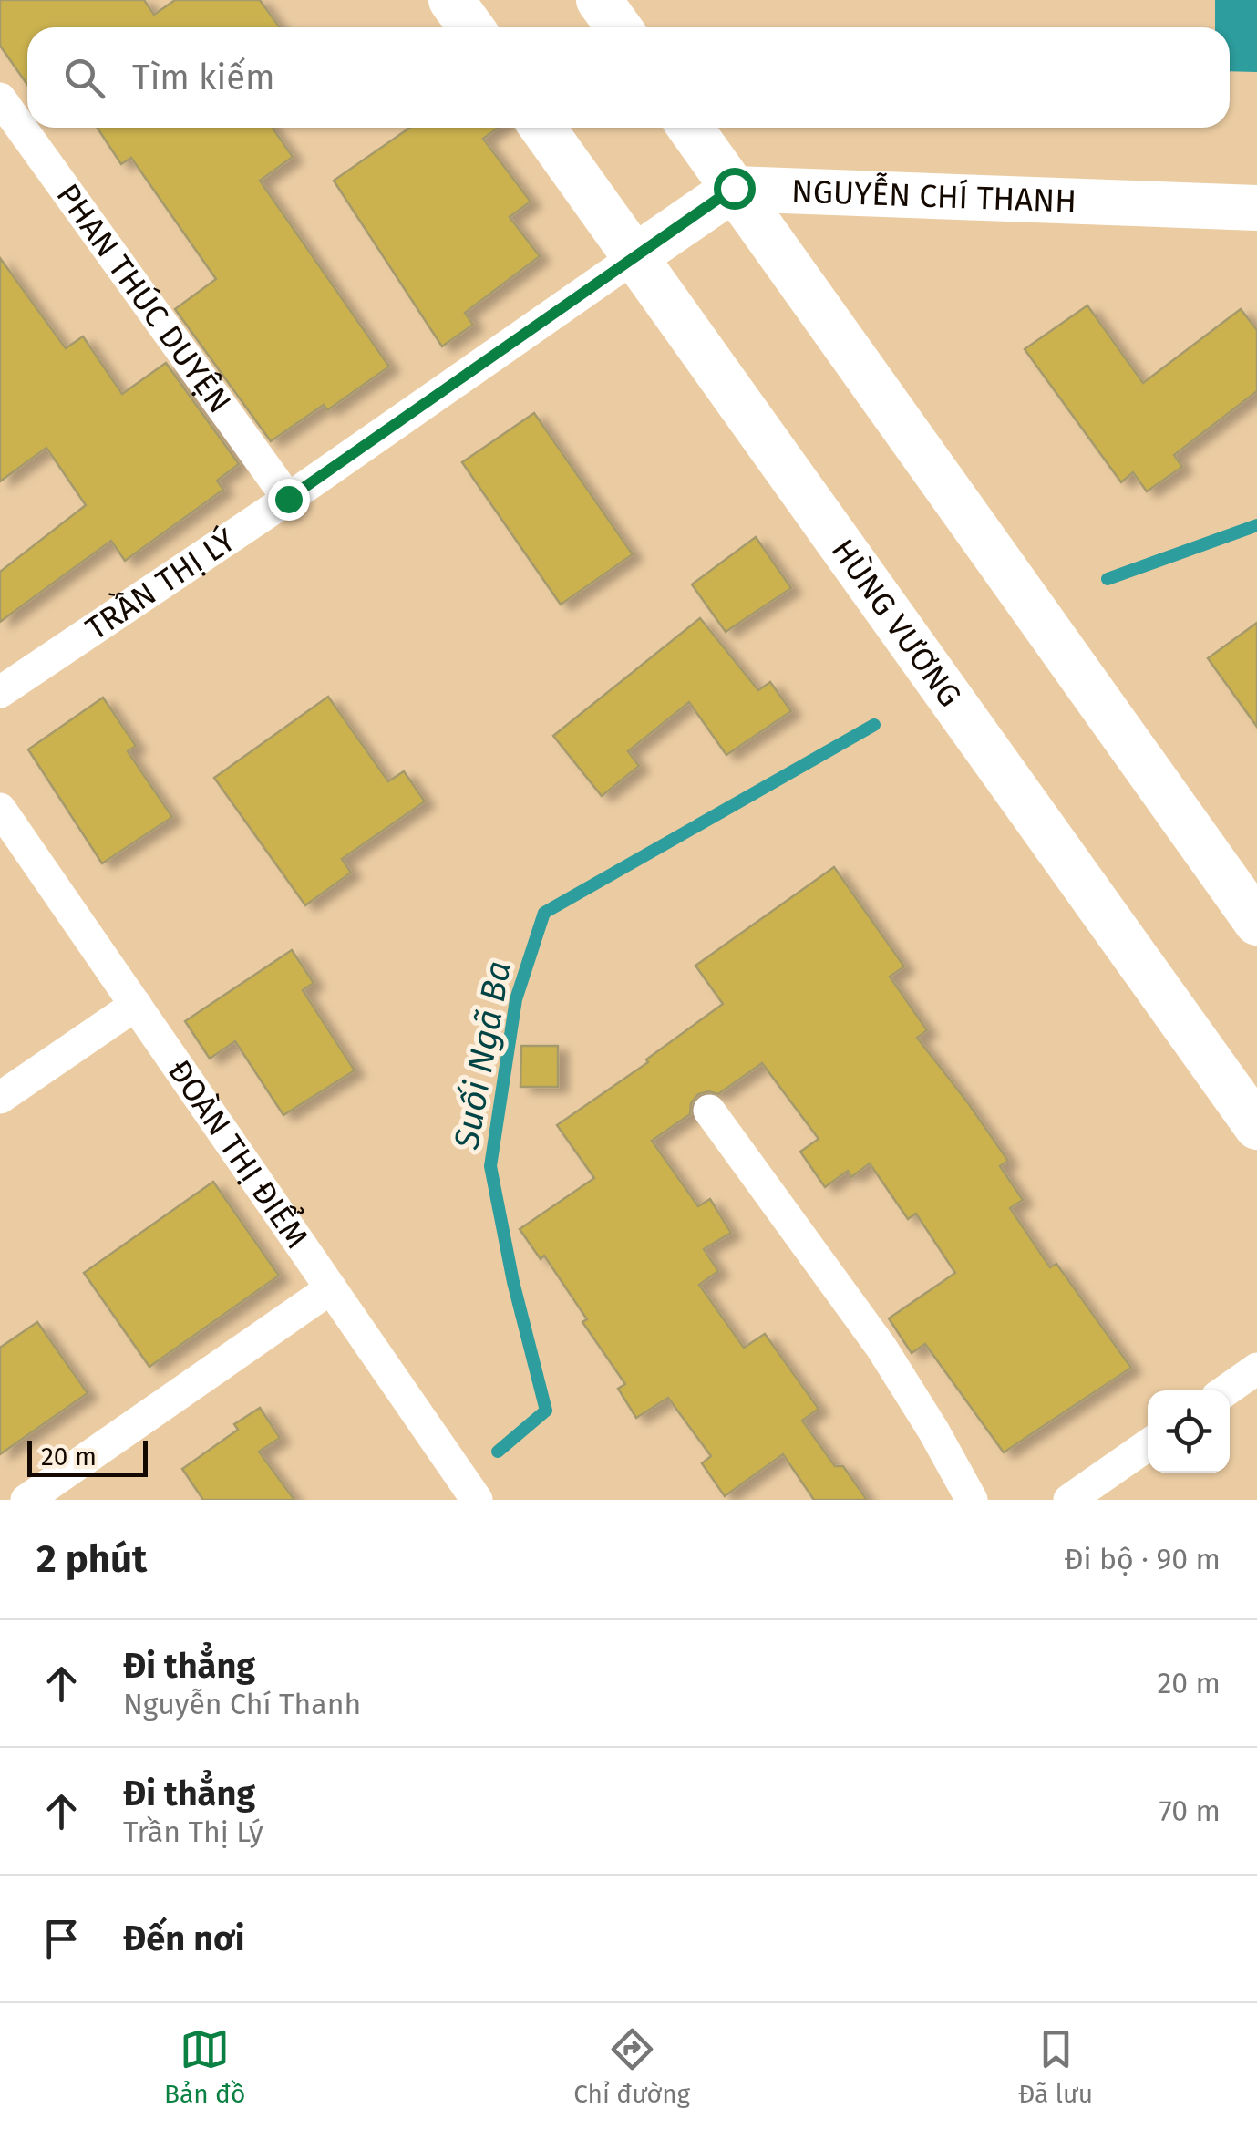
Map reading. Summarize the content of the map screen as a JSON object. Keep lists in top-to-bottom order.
{
  "streets": {
    "main road": ["NGUYỄN CHÍ THANH", "HÙNG VƯƠNG"],
    "street": ["PHAN THÚC DUYỆN", "TRẦN THỊ LÝ", "ĐOÀN THỊ ĐIỂM"]
  },
  "crossings": [
    ["PHAN THÚC DUYỆN", "TRẦN THỊ LÝ"],
    ["TRẦN THỊ LÝ", "HÙNG VƯƠNG"]
  ],
  "water": ["Suối Ngã Ba"],
  "scale_bar": "20 m",
  "page": {
    "search": "Tìm kiếm",
    "scale": "20 m",
    "heading": ["2 phút", "Đi bộ · 90 m"],
    "list": [
      ["Đi thẳng", "Nguyễn Chí Thanh", "20 m"],
      ["Đi thẳng", "Trần Thị Lý", "70 m"],
      "Đến nơi"
    ],
    "nav": ["Bản đồ", "Chỉ đường", "Đã lưu"]
  }
}
